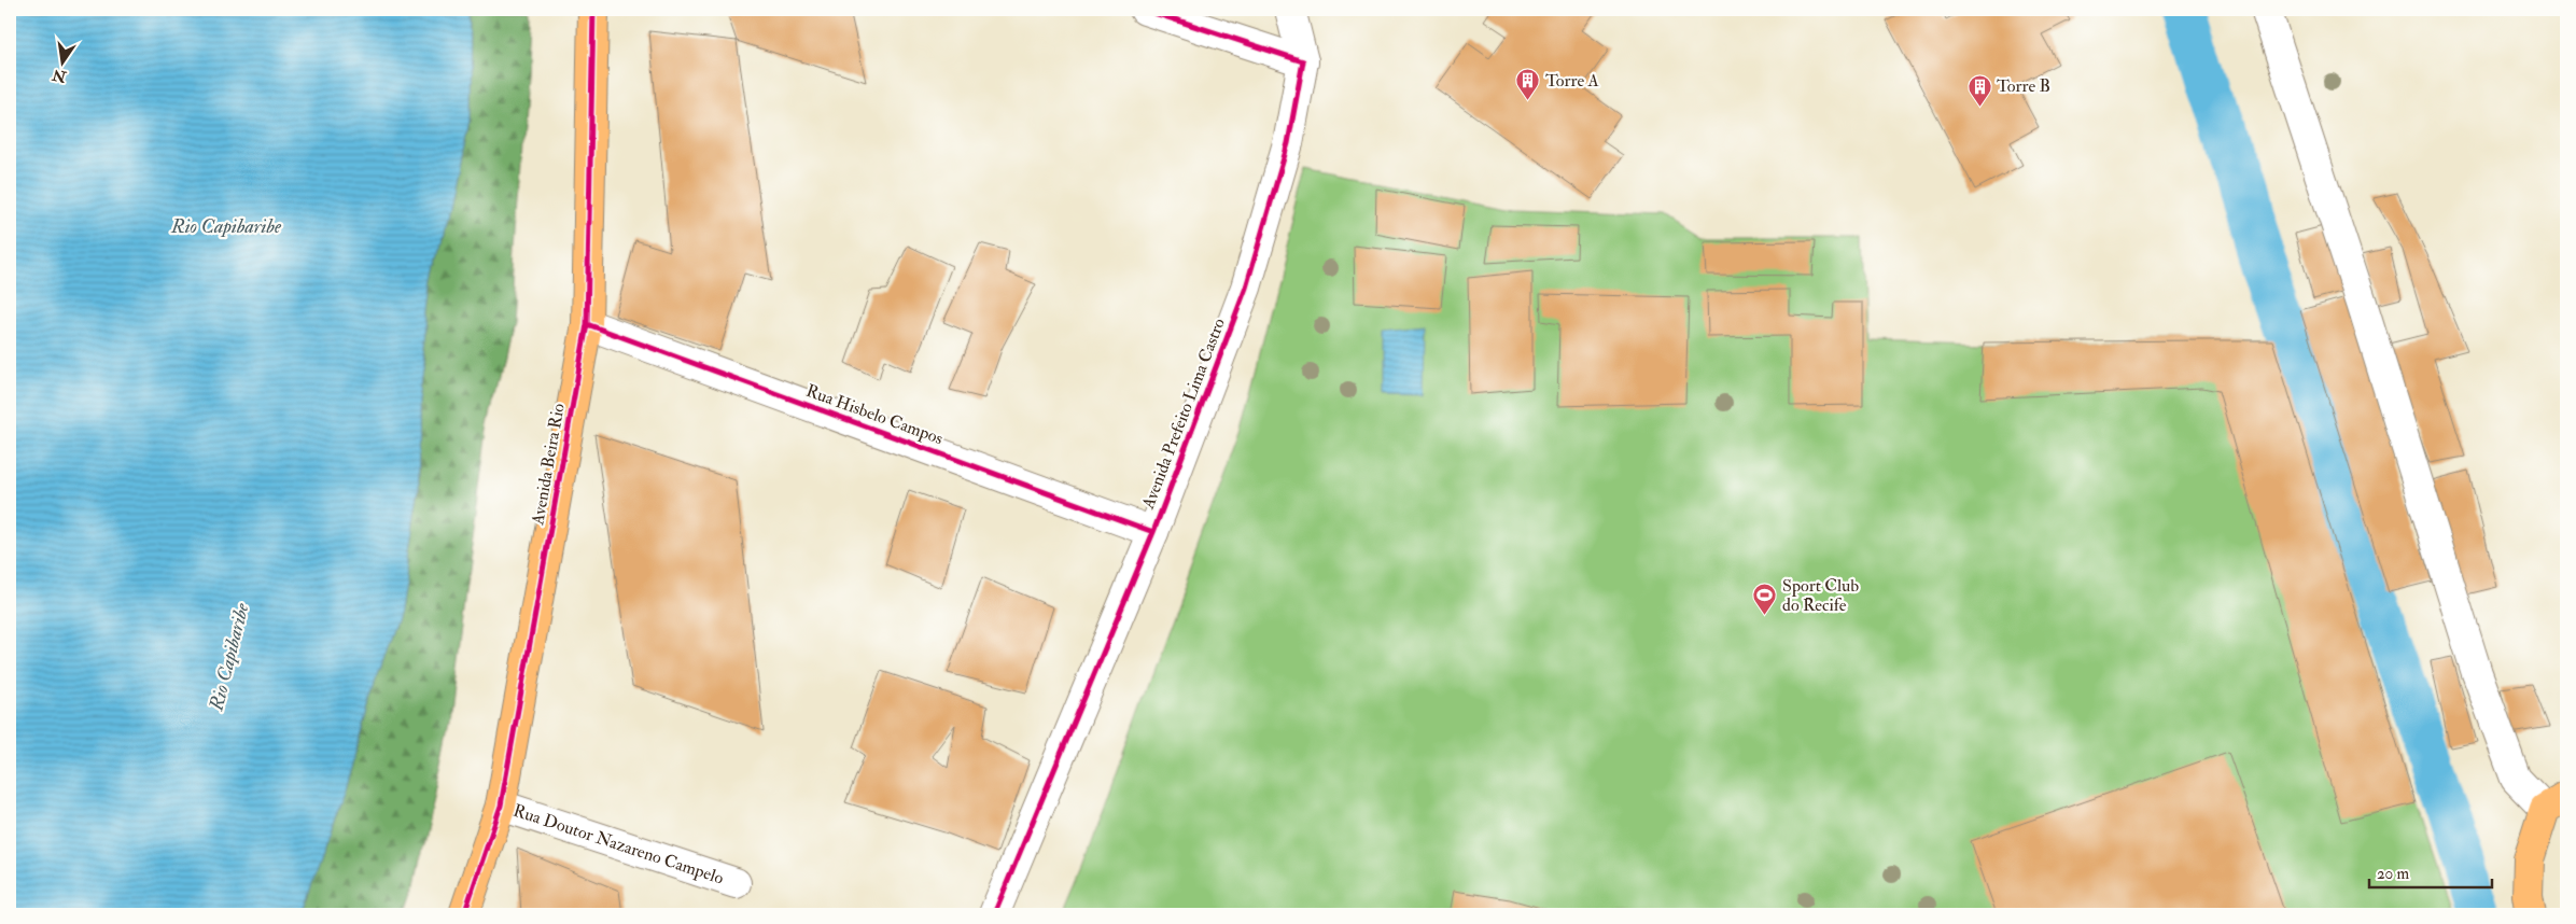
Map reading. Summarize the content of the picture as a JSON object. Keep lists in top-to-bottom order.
{
  "streets": {
    "main road": ["Avenida Beira Rio"],
    "street": ["Avenida Prefeito Lima Castro", "Rua Hisbelo Campos", "Rua Doutor Nazareno Campelo"]
  },
  "crossings": [
    ["Avenida Prefeito Lima Castro", "Rua Hisbelo Campos"],
    ["Rua Hisbelo Campos", "Avenida Beira Rio"],
    ["Avenida Beira Rio", "Rua Doutor Nazareno Campelo"]
  ],
  "water": ["Rio Capibaribe"],
  "places": {
    "building": ["Torre A", "Torre B"],
    "sports": ["Sport Club do Recife"]
  },
  "scale_bar": "20 m",
  "north": "bottom"
}
